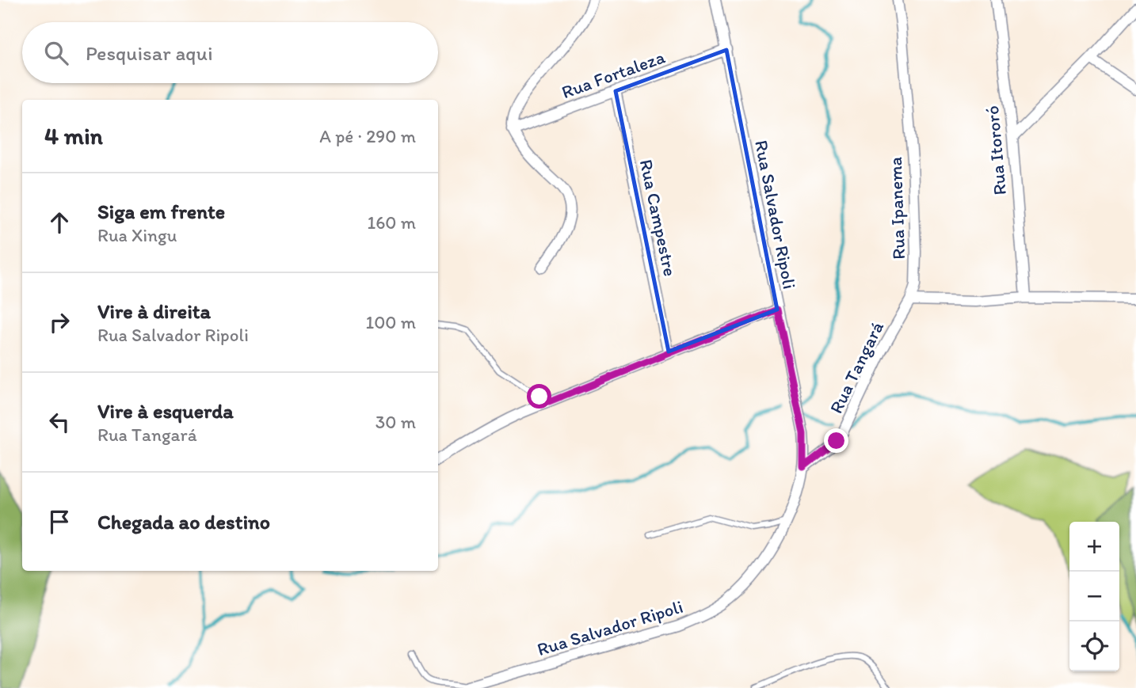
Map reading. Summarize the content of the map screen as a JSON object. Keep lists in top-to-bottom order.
{
  "streets": {
    "street": [
      "Rua Fortaleza",
      "Rua Itororó",
      "Rua Ipanema",
      "Rua Salvador Ripoli",
      "Rua Campestre",
      "Rua Tangará"
    ]
  },
  "crossings": [
    ["Rua Fortaleza", "Rua Salvador Ripoli"],
    ["Rua Fortaleza", "Rua Campestre"],
    ["Rua Ipanema", "Rua Tangará"],
    ["Rua Salvador Ripoli", "Rua Tangará"]
  ],
  "page": {
    "search": "Pesquisar aqui",
    "heading": ["4 min", "A pé · 290 m"],
    "list": [
      ["Siga em frente", "Rua Xingu", "160 m"],
      ["Vire à direita", "Rua Salvador Ripoli", "100 m"],
      ["Vire à esquerda", "Rua Tangará", "30 m"],
      "Chegada ao destino"
    ],
    "map_buttons": ["+", "−"]
  }
}
